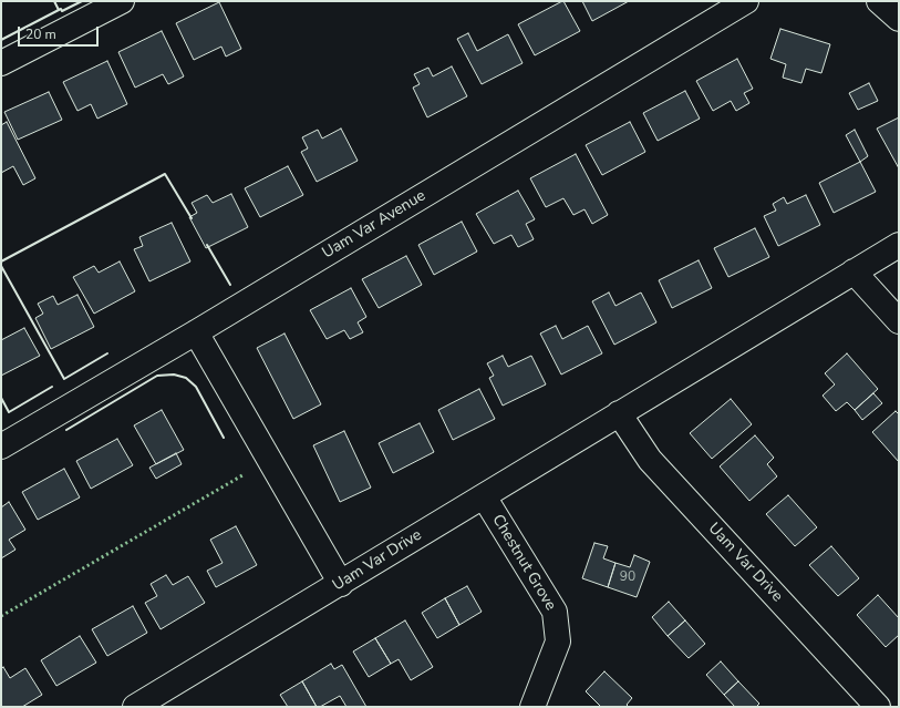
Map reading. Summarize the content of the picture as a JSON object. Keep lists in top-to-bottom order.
{
  "streets": {
    "street": ["Uam Var Avenue", "Uam Var Drive", "Chestnut Grove"]
  },
  "crossings": [
    ["Uam Var Drive", "Chestnut Grove"]
  ],
  "house_numbers": ["90"],
  "scale_bar": "20 m"
}
